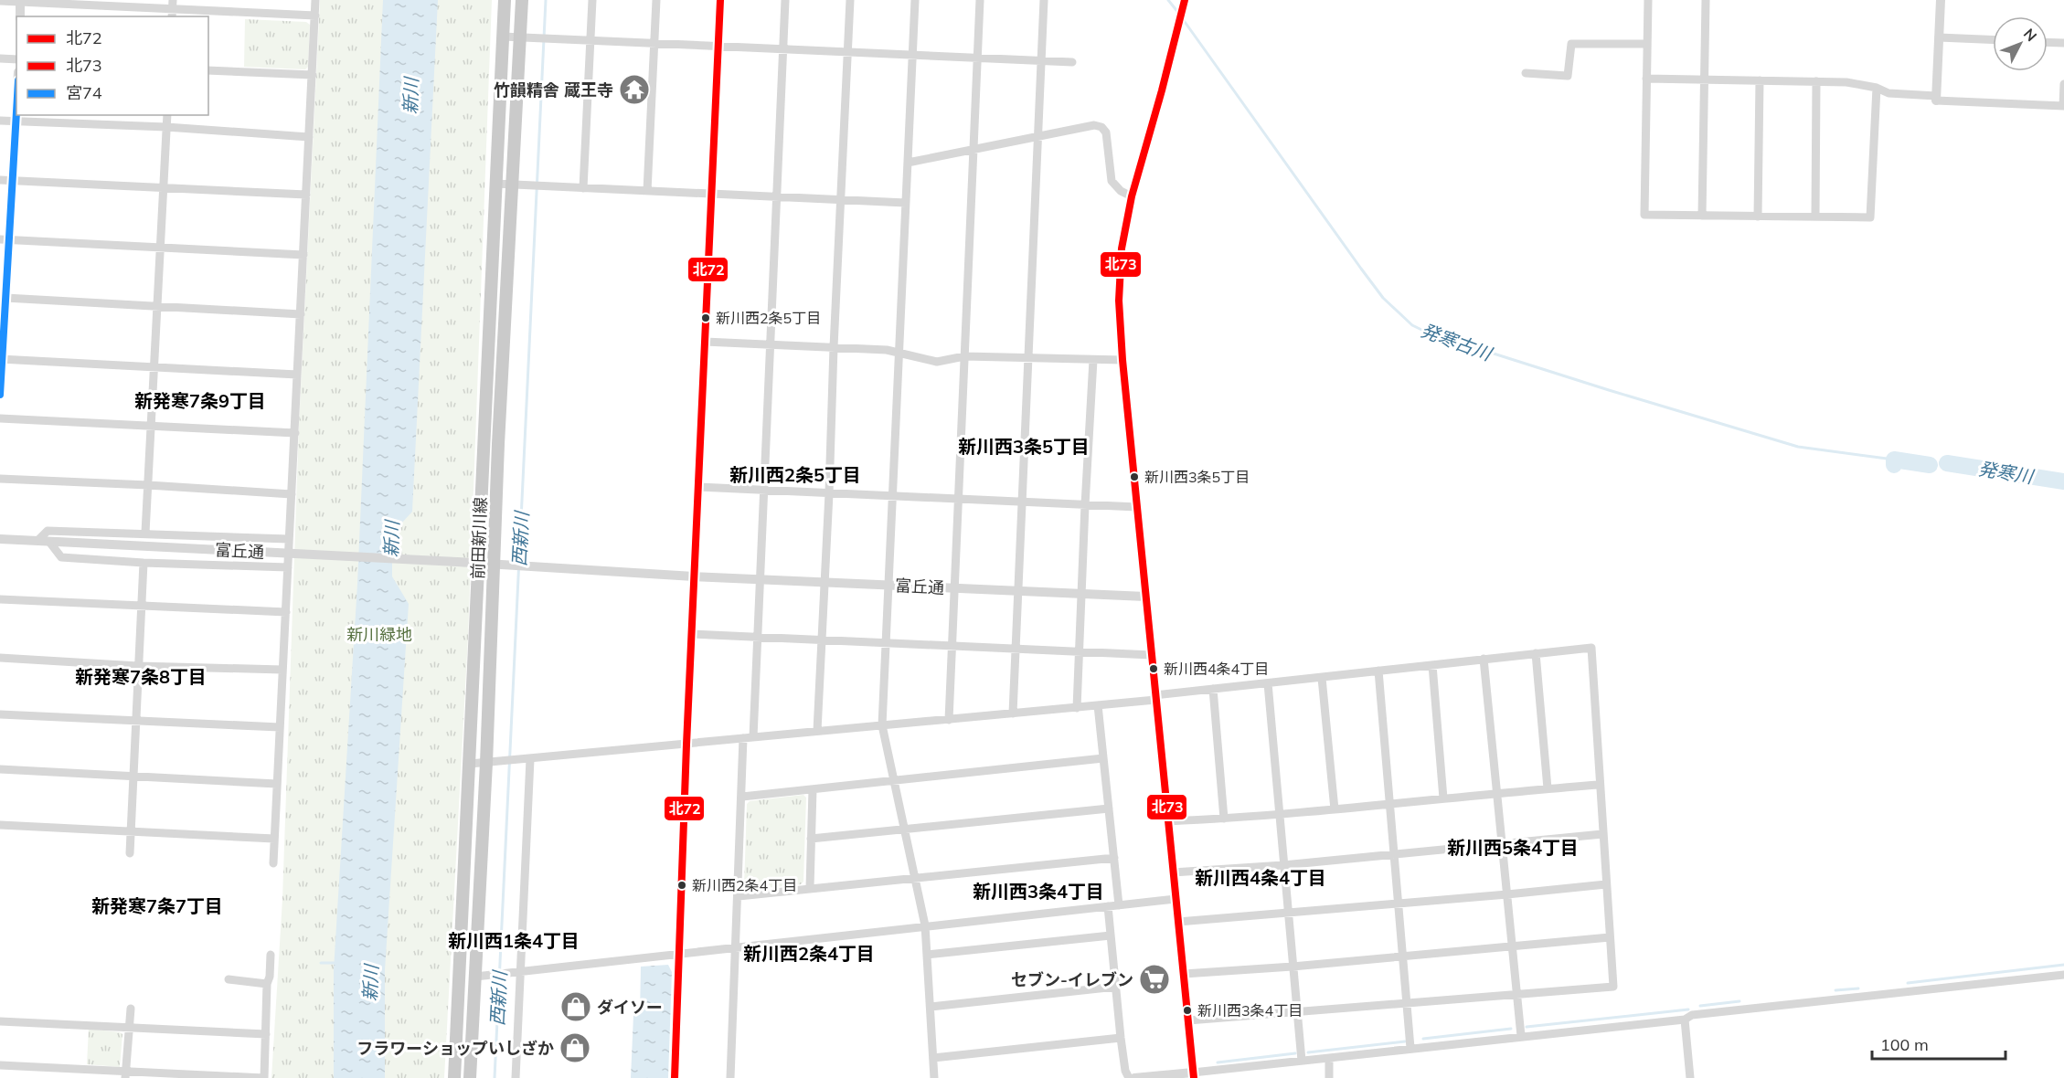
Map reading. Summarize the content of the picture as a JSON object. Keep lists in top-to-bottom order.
{
  "streets": {
    "main road": ["前田新川線"],
    "street": ["富丘通"]
  },
  "crossings": [
    ["前田新川線", "富丘通"]
  ],
  "districts": [
    "新発寒7条9丁目",
    "新川西3条5丁目",
    "新川西2条5丁目",
    "新発寒7条8丁目",
    "新川西5条4丁目",
    "新川西4条4丁目",
    "新川西3条4丁目",
    "新発寒7条7丁目",
    "新川西1条4丁目",
    "新川西2条4丁目"
  ],
  "water": [
    "新川",
    "発寒古川",
    "発寒川",
    "西新川"
  ],
  "parks": ["新川緑地"],
  "places": {
    "temple": ["竹韻精舎 蔵王寺"],
    "other": [
      "新川西2条5丁目",
      "新川西3条5丁目",
      "新川西4条4丁目",
      "新川西2条4丁目",
      "新川西3条4丁目"
    ],
    "supermarket": ["セブン-イレブン"],
    "shop": ["ダイソー", "フラワーショップいしざか"]
  },
  "lines": ["transit line 北72", "transit line 北73", "transit line 宮74"],
  "legend": ["北72", "北73", "宮74"],
  "scale_bar": "100 m",
  "north": "top right"
}
